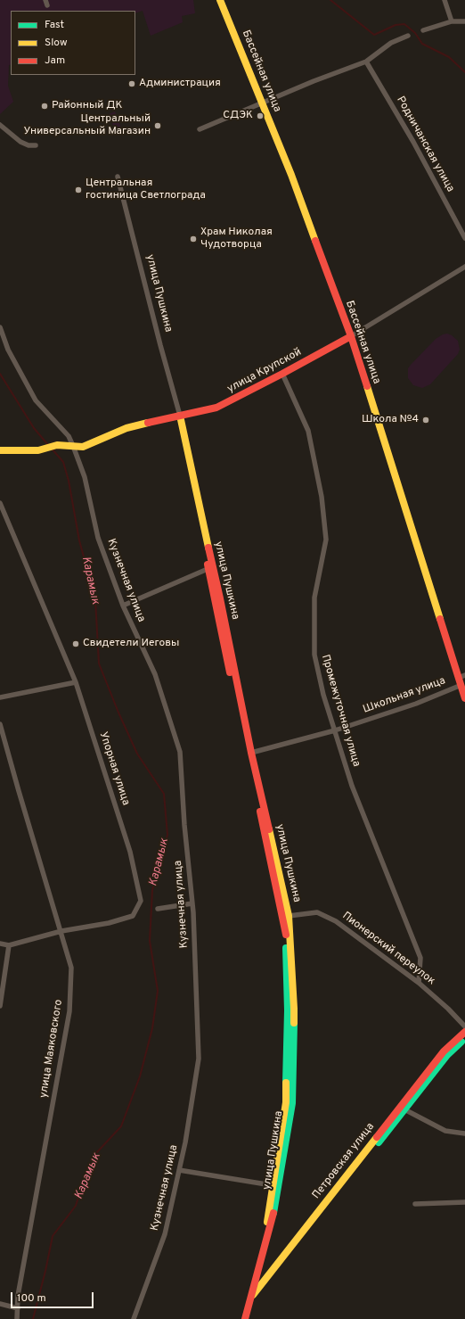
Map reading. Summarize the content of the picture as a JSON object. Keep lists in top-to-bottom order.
{
  "streets": {
    "street": [
      "Бассейная улица",
      "Родничанская улица",
      "улица Пушкина",
      "улица Крупской",
      "Кузнечная улица",
      "Школьная улица",
      "Промежуточная улица",
      "Упорная улица",
      "Пионерский переулок",
      "улица Маяковского",
      "Петровская улица"
    ]
  },
  "crossings": [
    ["Бассейная улица", "улица Крупской"],
    ["Бассейная улица", "Школьная улица"],
    ["улица Пушкина", "улица Крупской"],
    ["улица Пушкина", "Школьная улица"],
    ["улица Пушкина", "Пионерский переулок"],
    ["улица Пушкина", "Петровская улица"],
    ["улица Крупской", "Кузнечная улица"],
    ["улица Крупской", "Промежуточная улица"],
    ["Школьная улица", "Промежуточная улица"],
    ["Промежуточная улица", "Пионерский переулок"],
    ["Упорная улица", "улица Маяковского"]
  ],
  "water": ["Карамык"],
  "places": [
    "Администрация",
    "Районный ДК",
    "СДЭК",
    "Центральный Универсальный Магазин",
    "Центральная гостиница Светлограда",
    "Храм Николая Чудотворца",
    "Школа №4",
    "Свидетели Иеговы"
  ],
  "legend": ["Fast", "Slow", "Jam"],
  "scale_bar": "100 m"
}
